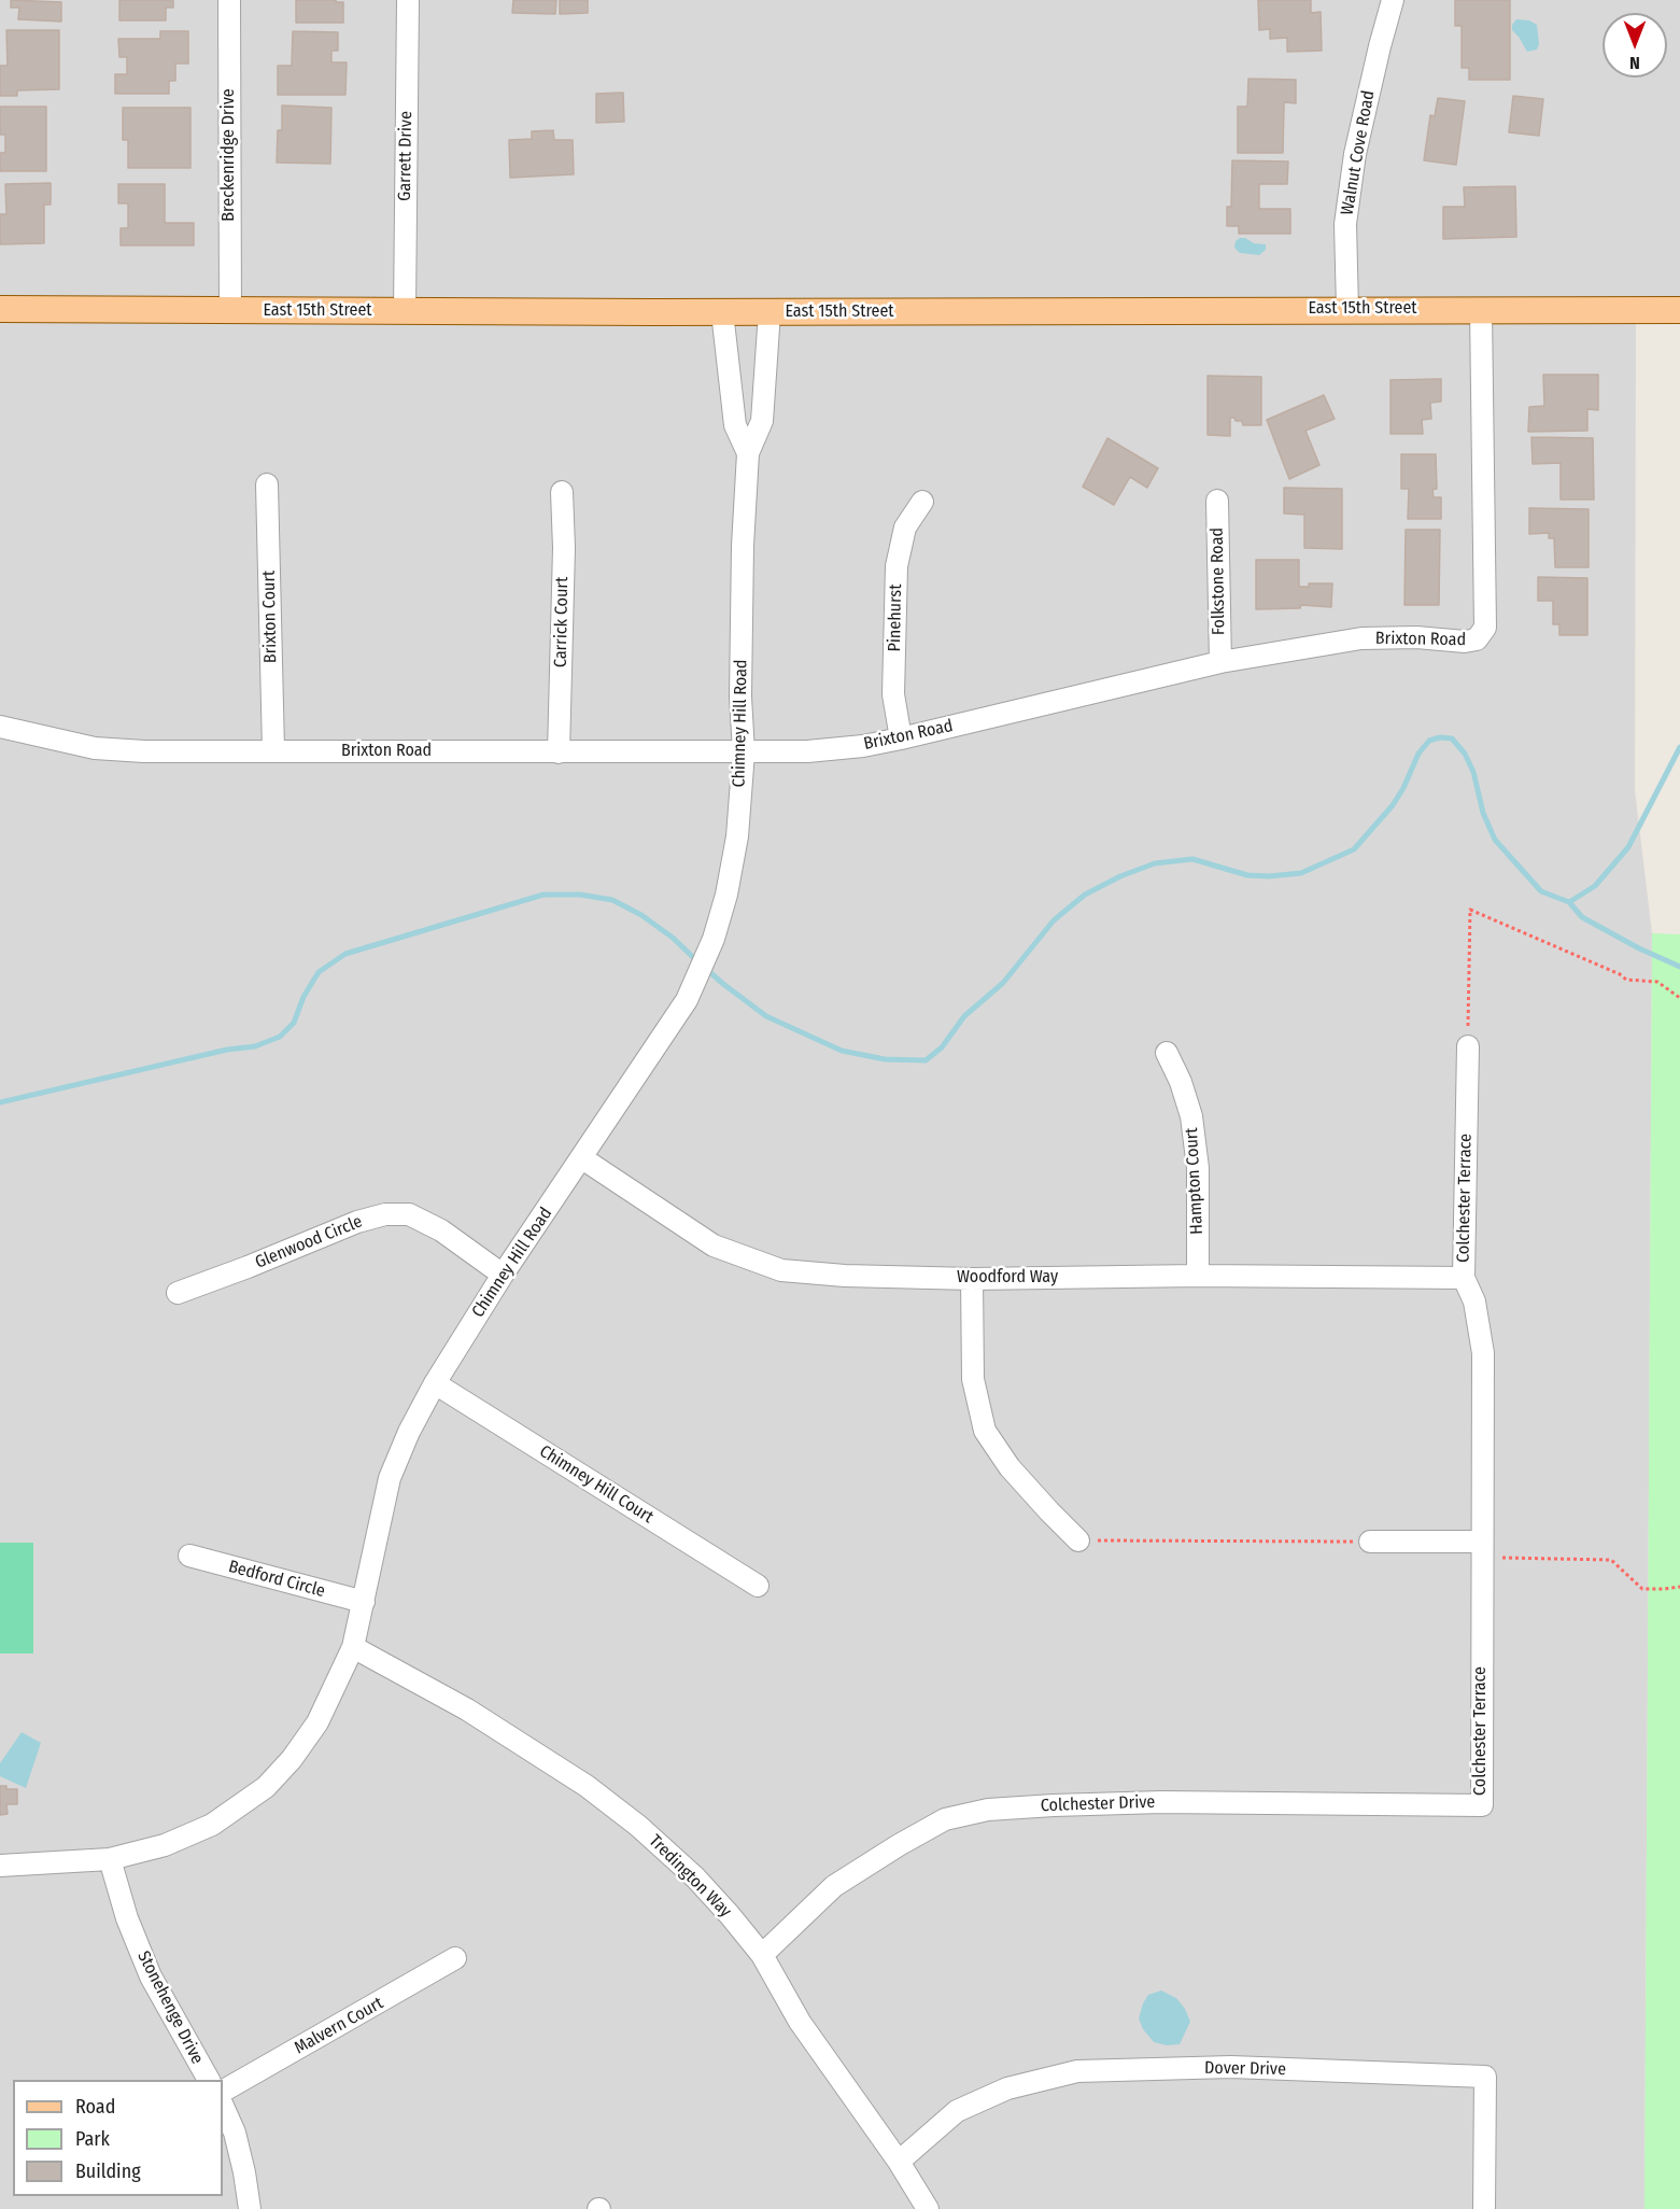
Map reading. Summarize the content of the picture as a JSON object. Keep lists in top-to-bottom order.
{
  "streets": {
    "main road": ["East 15th Street"],
    "street": [
      "Walnut Cove Road",
      "Breckenridge Drive",
      "Garrett Drive",
      "Folkstone Road",
      "Brixton Court",
      "Pinehurst",
      "Carrick Court",
      "Brixton Road",
      "Chimney Hill Road",
      "Hampton Court",
      "Colchester Terrace",
      "Glenwood Circle",
      "Woodford Way",
      "Chimney Hill Court",
      "Bedford Circle",
      "Colchester Drive",
      "Tredington Way",
      "Stonehenge Drive",
      "Malvern Court",
      "Dover Drive"
    ]
  },
  "crossings": [
    ["Walnut Cove Road", "East 15th Street"],
    ["Breckenridge Drive", "East 15th Street"],
    ["Garrett Drive", "East 15th Street"],
    ["East 15th Street", "Brixton Road"],
    ["Folkstone Road", "Brixton Road"],
    ["Brixton Court", "Brixton Road"],
    ["Pinehurst", "Brixton Road"],
    ["Carrick Court", "Brixton Road"],
    ["Brixton Road", "Chimney Hill Road"],
    ["Chimney Hill Road", "Glenwood Circle"],
    ["Chimney Hill Road", "Woodford Way"],
    ["Chimney Hill Road", "Chimney Hill Court"],
    ["Chimney Hill Road", "Bedford Circle"],
    ["Chimney Hill Road", "Tredington Way"],
    ["Chimney Hill Road", "Stonehenge Drive"],
    ["Hampton Court", "Woodford Way"],
    ["Colchester Terrace", "Woodford Way"],
    ["Colchester Terrace", "Colchester Drive"],
    ["Colchester Drive", "Tredington Way"],
    ["Tredington Way", "Dover Drive"]
  ],
  "legend": ["Road", "Park", "Building"],
  "north": "bottom"
}
